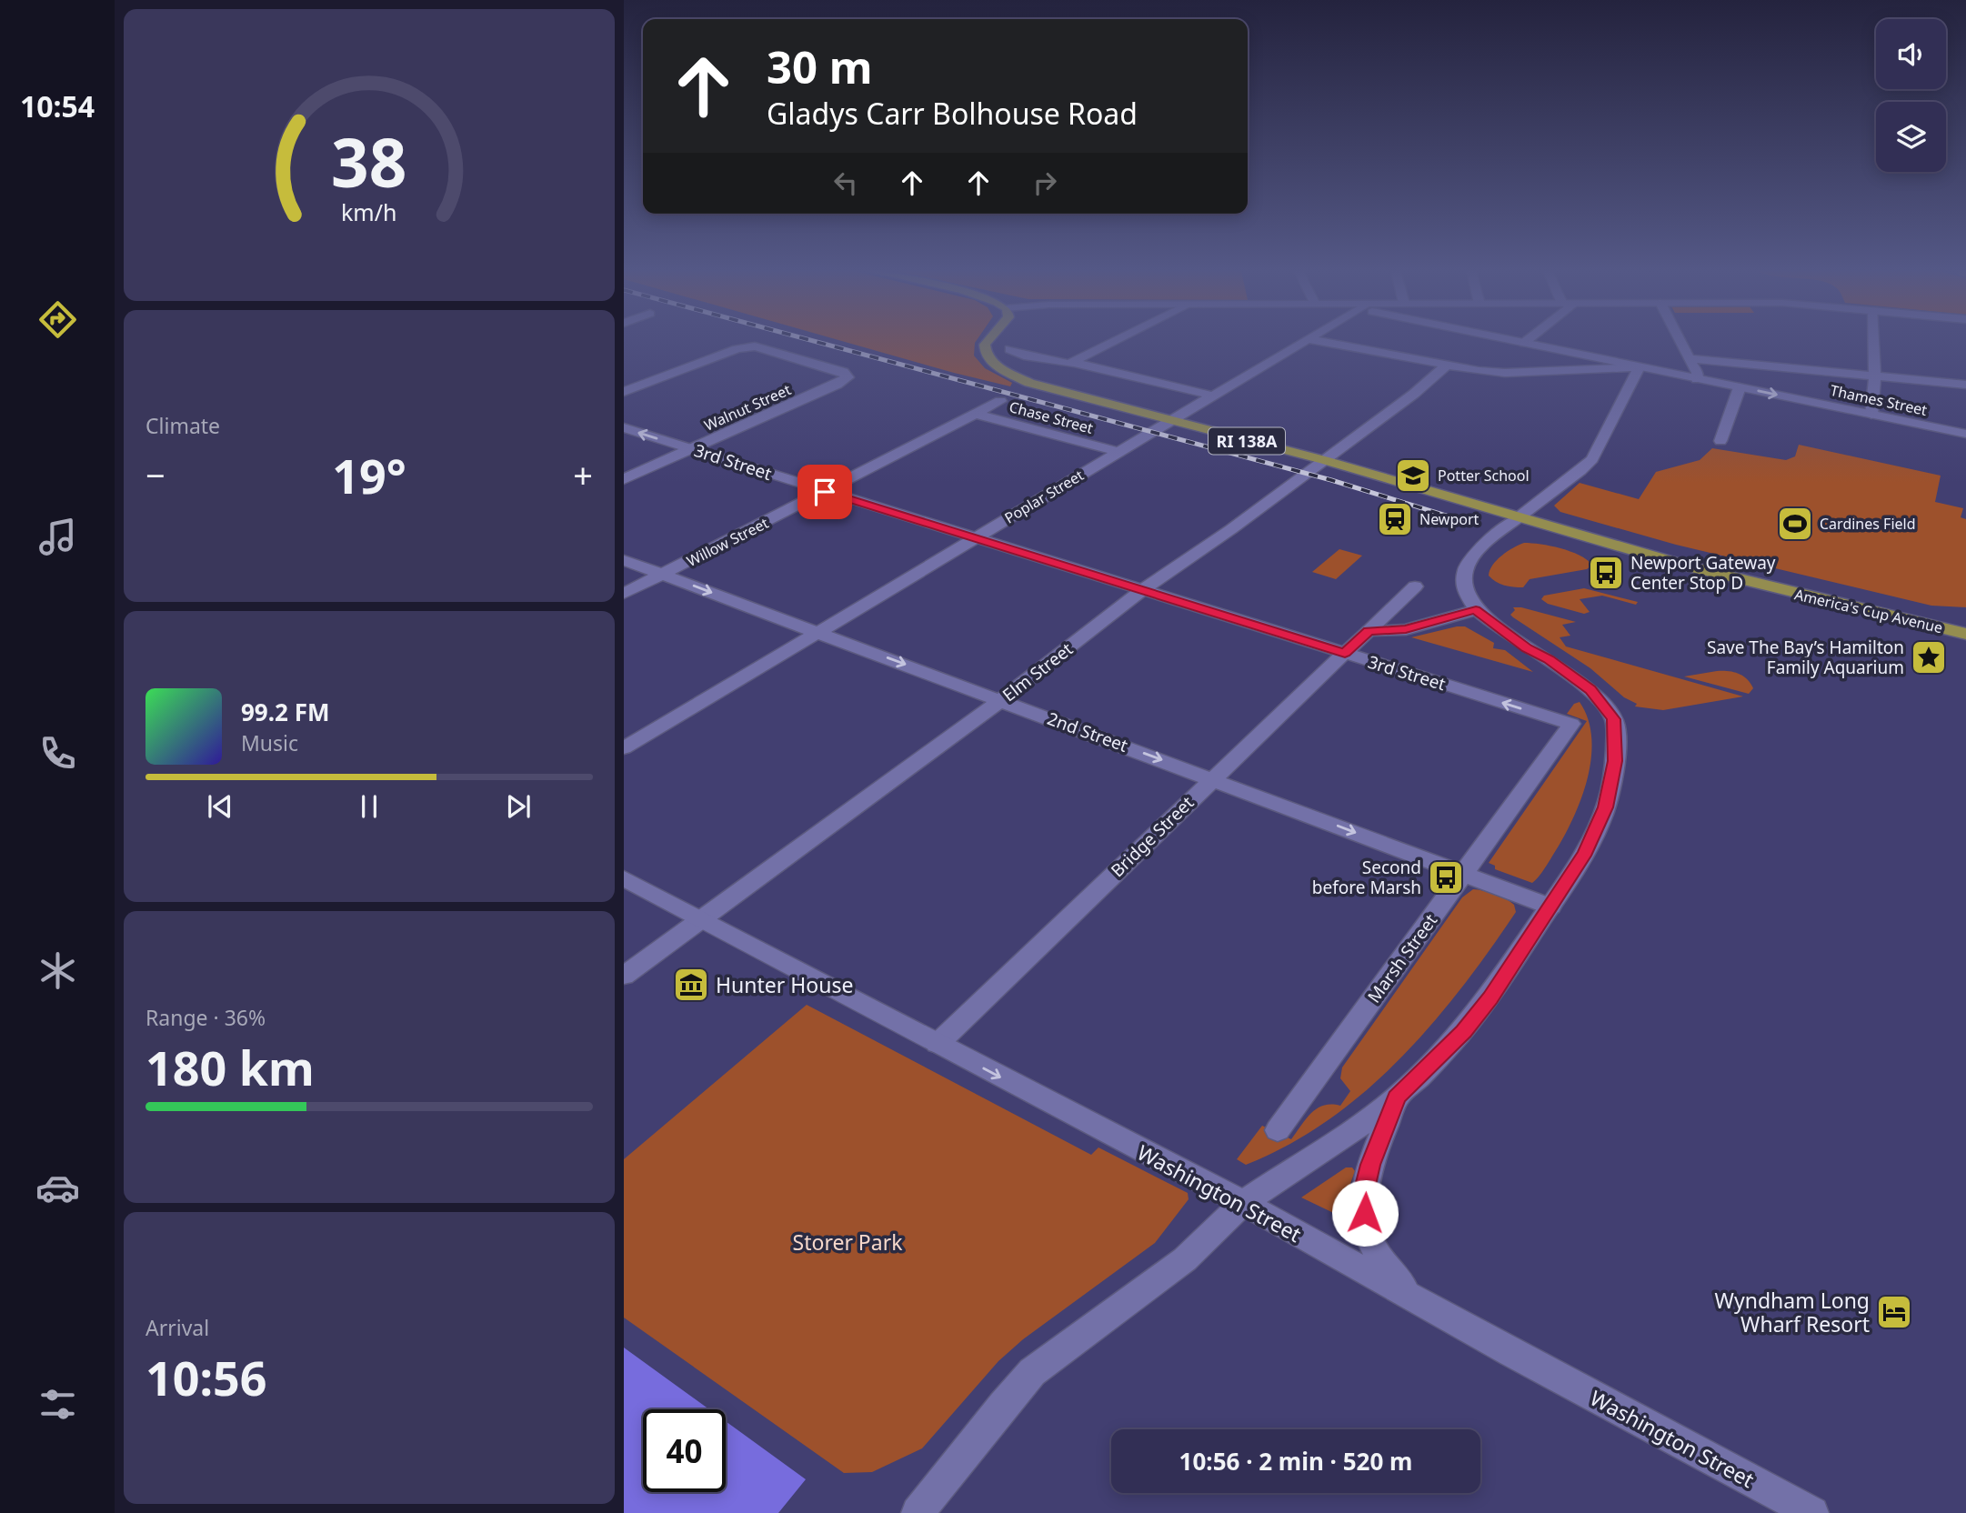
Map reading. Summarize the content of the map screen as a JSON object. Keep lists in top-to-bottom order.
{
  "streets": {
    "main road": ["RI 138A", "America's Cup Avenue"],
    "street": [
      "Thames Street",
      "Walnut Street",
      "Chase Street",
      "3rd Street",
      "Poplar Street",
      "Willow Street",
      "Elm Street",
      "2nd Street",
      "Bridge Street",
      "Marsh Street",
      "Washington Street"
    ]
  },
  "crossings": [
    ["Walnut Street", "3rd Street"],
    ["Chase Street", "Poplar Street"],
    ["Chase Street", "Willow Street"],
    ["3rd Street", "Poplar Street"],
    ["3rd Street", "Willow Street"],
    ["3rd Street", "Elm Street"],
    ["3rd Street", "Bridge Street"],
    ["3rd Street", "Marsh Street"],
    ["Poplar Street", "America's Cup Avenue"],
    ["Poplar Street", "2nd Street"],
    ["Willow Street", "2nd Street"],
    ["America's Cup Avenue", "Elm Street"],
    ["Elm Street", "2nd Street"],
    ["Elm Street", "Washington Street"],
    ["2nd Street", "Bridge Street"],
    ["2nd Street", "Marsh Street"],
    ["Bridge Street", "Washington Street"]
  ],
  "one_way": ["2nd Street"],
  "parks": ["Storer Park"],
  "places": {
    "school or university": ["Potter School"],
    "station": ["Newport"],
    "sports": ["Cardines Field"],
    "bus stop": ["Newport Gateway Center Stop D", "Second before Marsh"],
    "place": ["Save The Bay’s Hamilton Family Aquarium"],
    "museum": ["Hunter House"],
    "hotel": ["Wyndham Long Wharf Resort"]
  },
  "page": {
    "tabs": "10:54",
    "turn": ["30 m", "Gladys Carr Bolhouse Road"],
    "tile": [
      "Climate",
      ["Range · 36%", "180 km"],
      ["Arrival", "10:56"]
    ],
    "heat": ["−", "19°", "+"],
    "song": ["99.2 FM", "Music"],
    "limit": "40",
    "trip": "10:56 · 2 min · 520 m",
    "gauge": ["38", "km/h"]
  }
}
